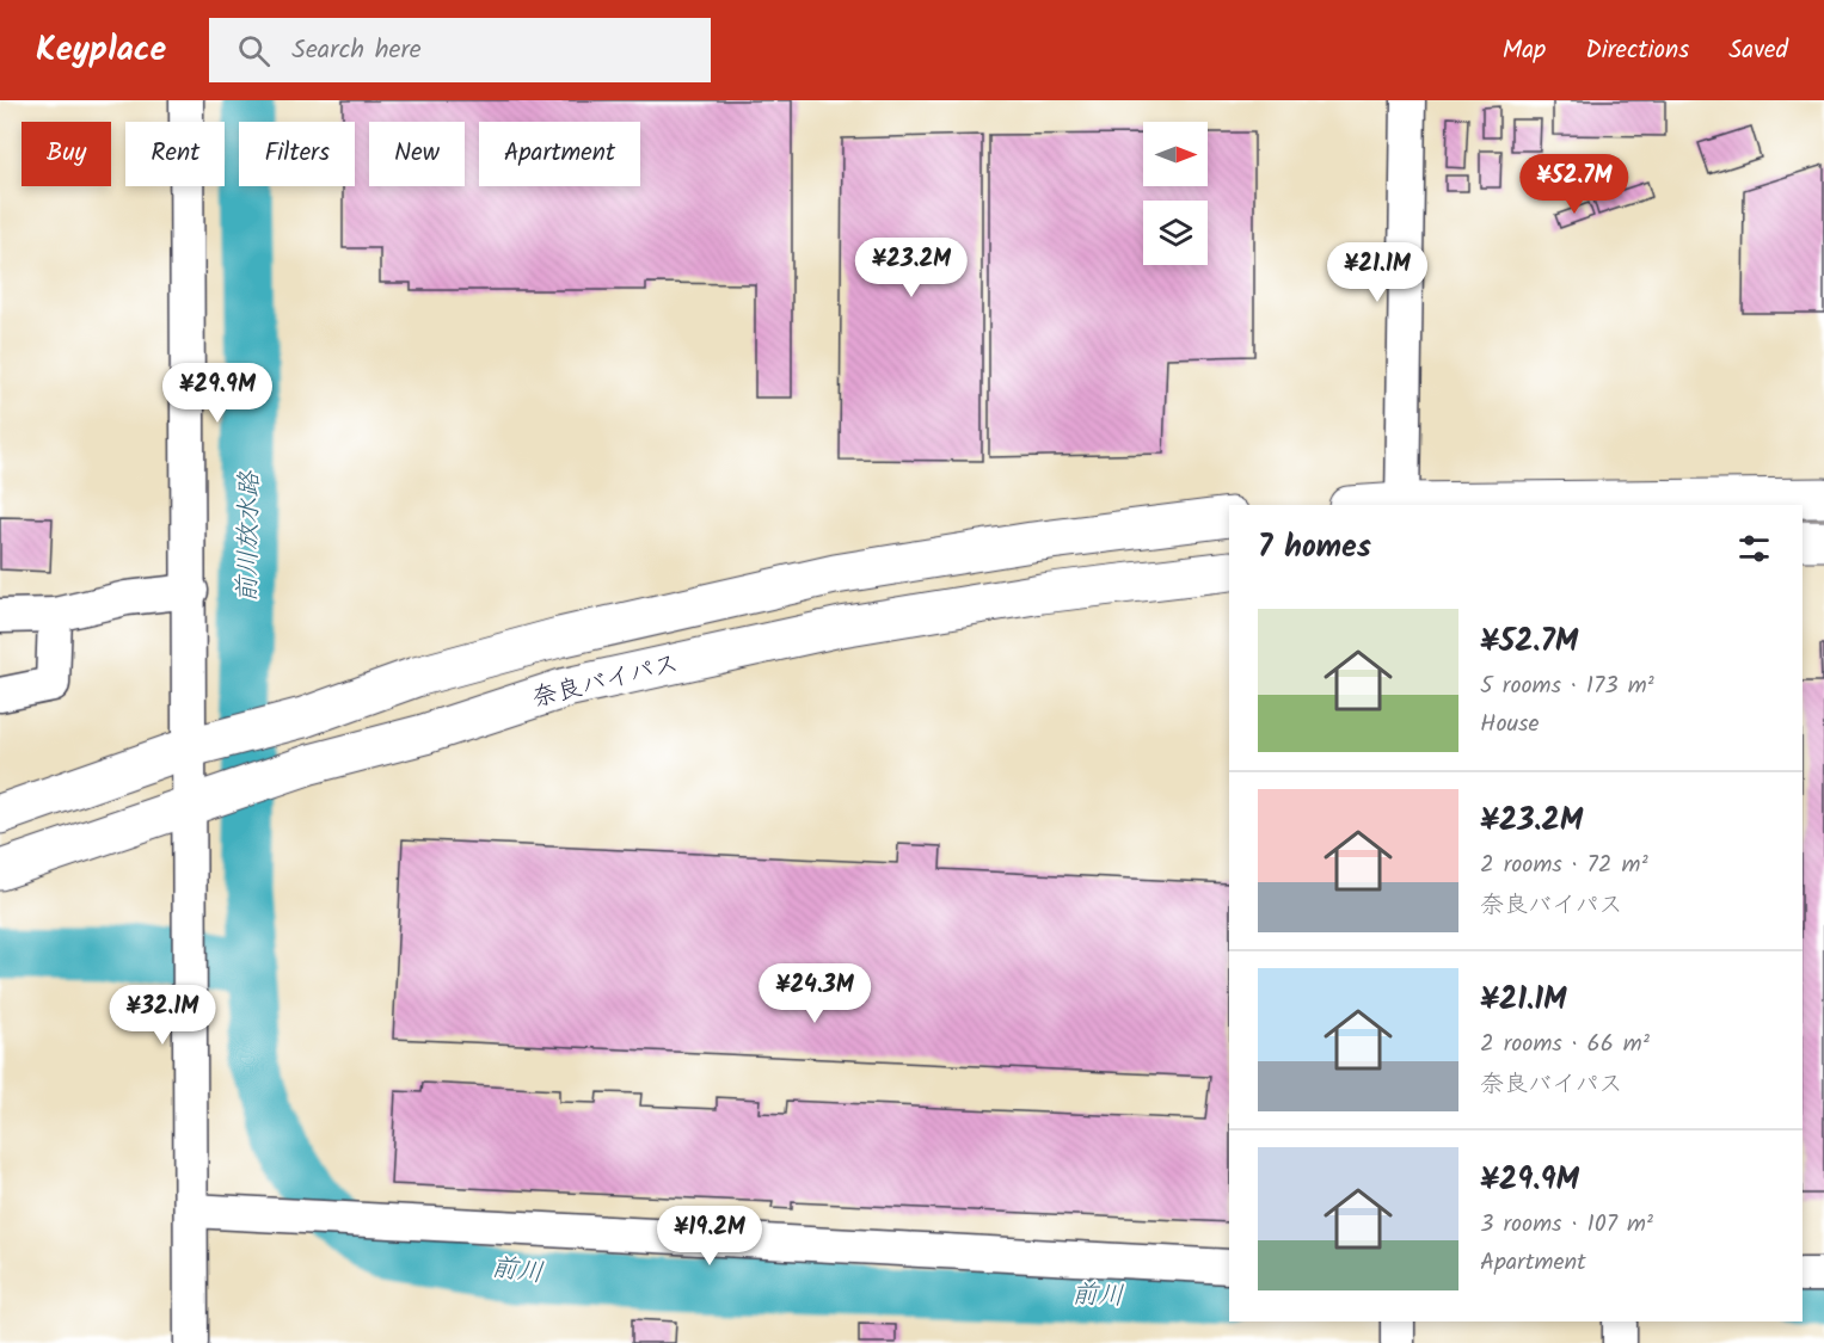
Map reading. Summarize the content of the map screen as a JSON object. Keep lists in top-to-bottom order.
{
  "streets": {
    "highway": ["奈良バイパス"]
  },
  "water": ["前川放水路", "前川"],
  "north": "right",
  "page": {
    "header": "Keyplace",
    "search": "Search here",
    "nav": ["Map", "Directions", "Saved"],
    "chip": [
      "Buy",
      "Rent",
      "Filters",
      "New",
      "Apartment"
    ],
    "price": [
      "¥52.7M",
      "¥23.2M",
      "¥21.1M",
      "¥29.9M",
      "¥24.3M",
      "¥32.1M",
      "¥19.2M"
    ],
    "heading": "7 homes",
    "list": [
      {
        "name": "¥52.7M",
        "note": "5 rooms · 173 m² · House"
      },
      {
        "name": "¥23.2M",
        "note": "2 rooms · 72 m² · 奈良バイパス"
      },
      {
        "name": "¥21.1M",
        "note": "2 rooms · 66 m² · 奈良バイパス"
      },
      {
        "name": "¥29.9M",
        "note": "3 rooms · 107 m² · Apartment"
      }
    ]
  }
}
